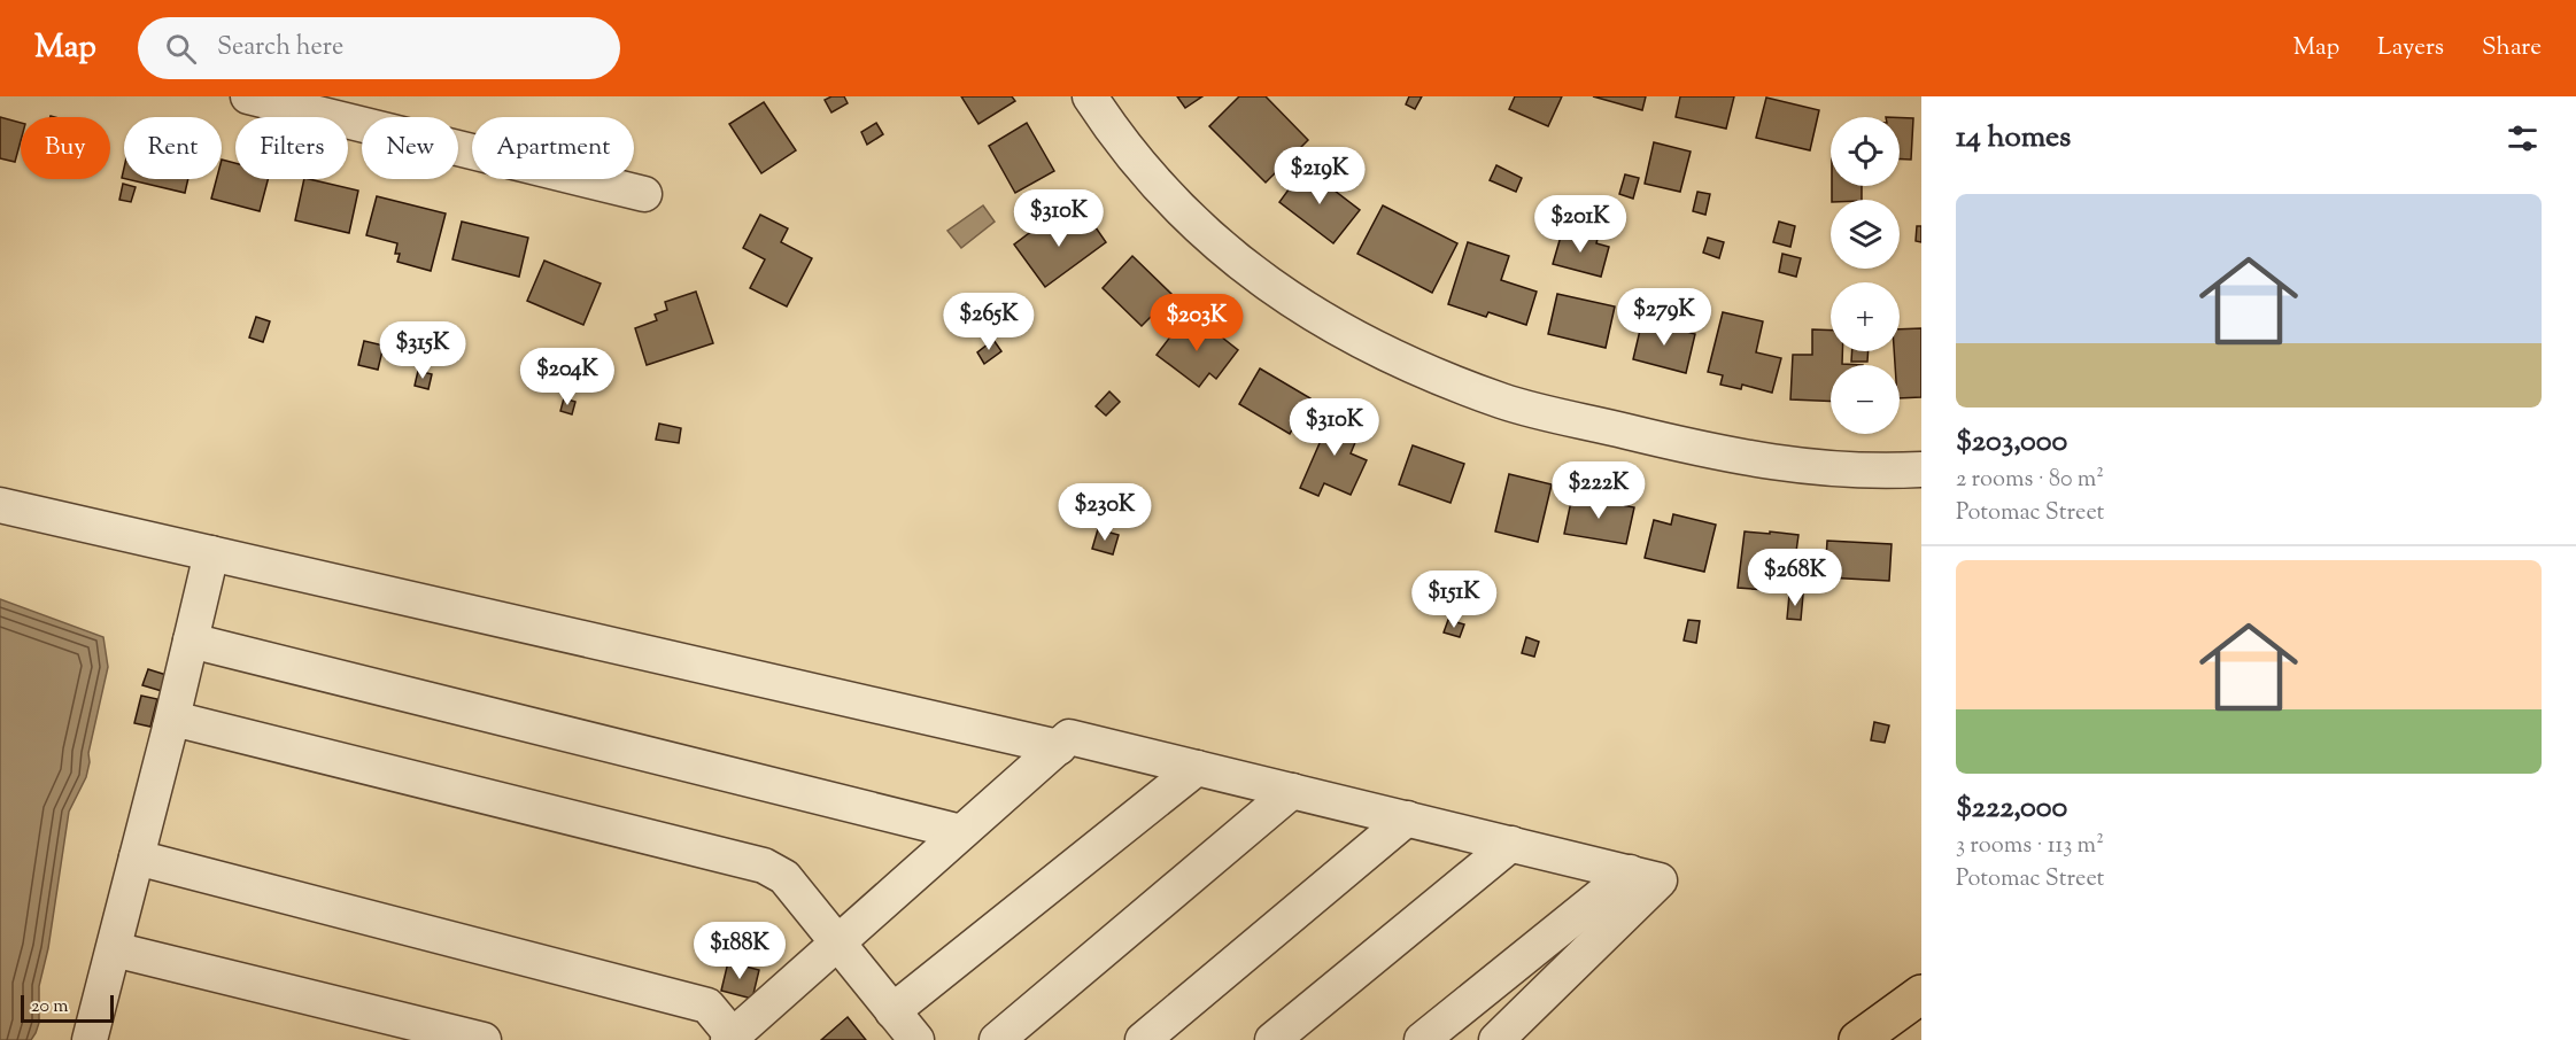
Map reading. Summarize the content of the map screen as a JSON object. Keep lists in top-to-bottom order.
{
  "scale_bar": "20 m",
  "page": {
    "header": "Map",
    "search": "Search here",
    "nav": ["Map", "Layers", "Share"],
    "heading": "14 homes",
    "map_buttons": ["+", "−"],
    "chip": [
      "Buy",
      "Rent",
      "Filters",
      "New",
      "Apartment"
    ],
    "price": [
      "$219K",
      "$310K",
      "$201K",
      "$279K",
      "$265K",
      "$203K",
      "$315K",
      "$204K",
      "$310K",
      "$222K",
      "$230K",
      "$268K",
      "$151K",
      "$188K"
    ],
    "list": [
      {
        "name": "$203,000",
        "note": "2 rooms · 80 m² · Potomac Street"
      },
      {
        "name": "$222,000",
        "note": "3 rooms · 113 m² · Potomac Street"
      }
    ],
    "scale": "20 m"
  }
}
